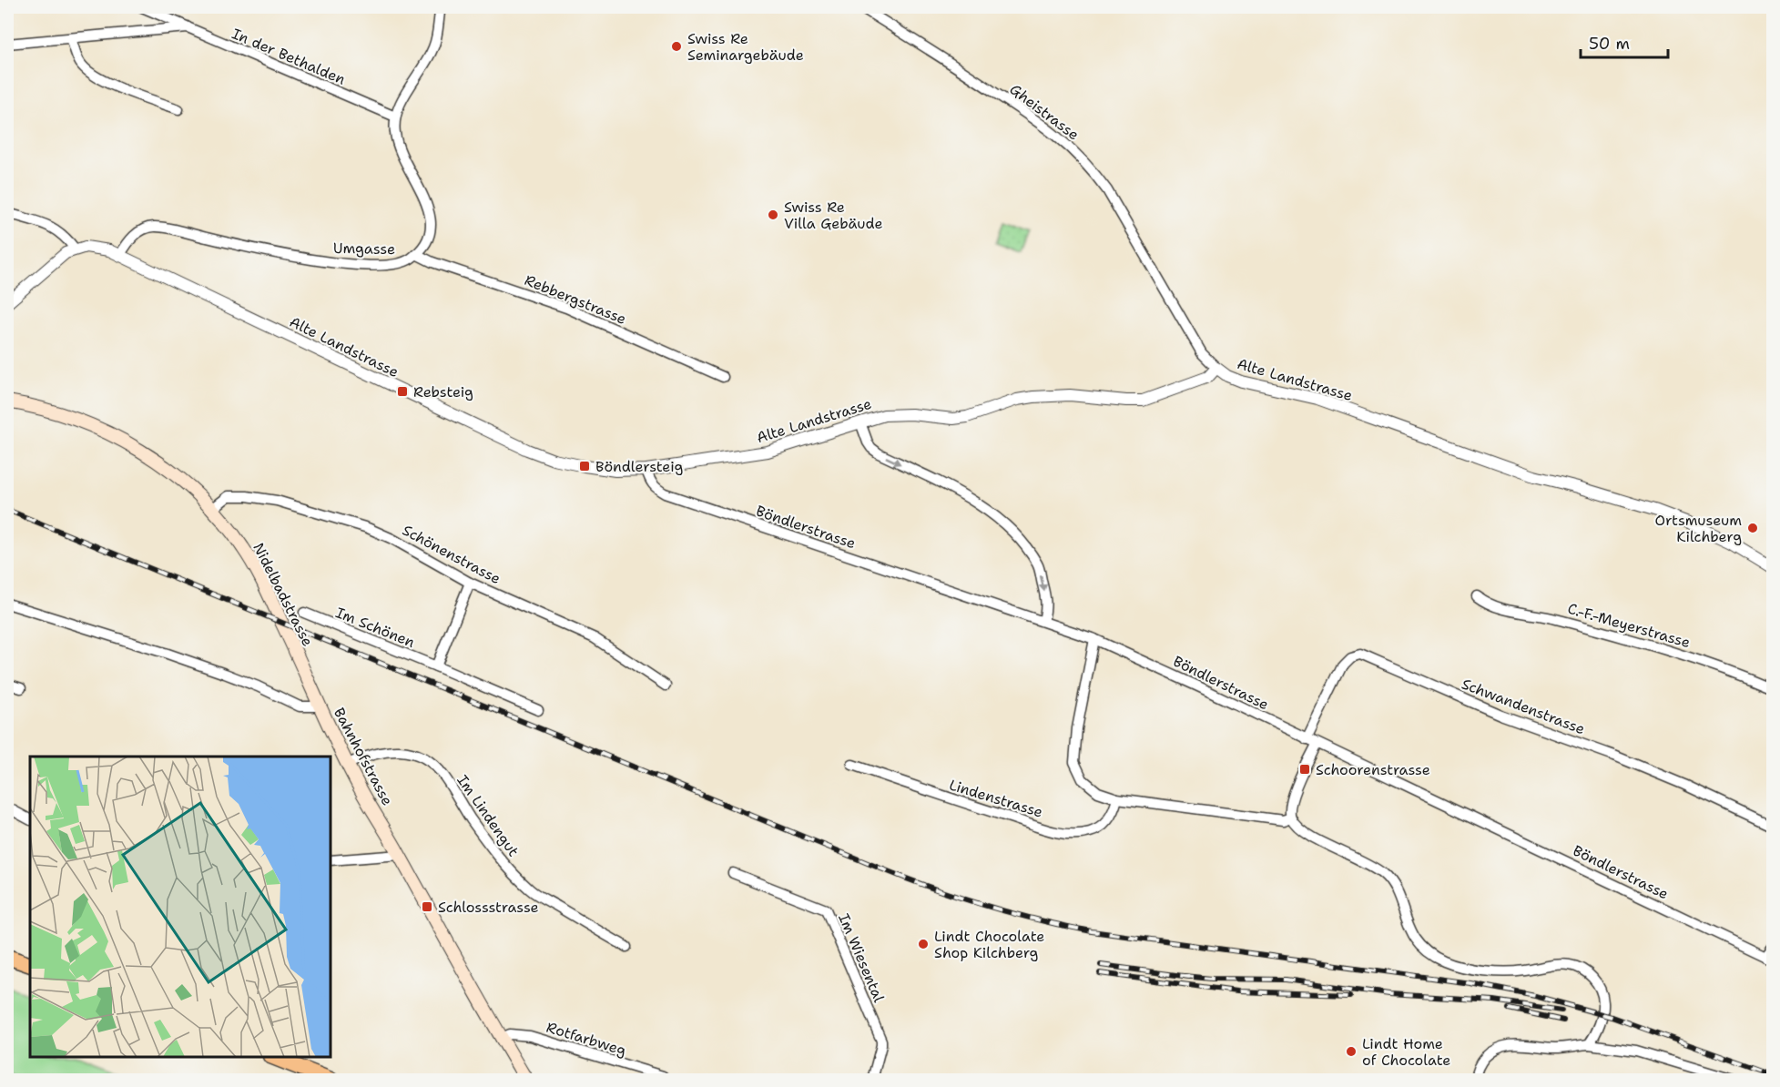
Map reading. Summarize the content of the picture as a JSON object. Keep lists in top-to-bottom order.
{
  "streets": {
    "main road": ["Nidelbadstrasse", "Bahnhofstrasse"],
    "street": [
      "In der Bethalden",
      "Gheistrasse",
      "Umgasse",
      "Rebbergstrasse",
      "Alte Landstrasse",
      "Böndlerstrasse",
      "Schönenstrasse",
      "C.-F.-Meyerstrasse",
      "Im Schönen",
      "Schwandenstrasse",
      "Lindenstrasse",
      "Im Lindengut",
      "Im Wiesental",
      "Rotfarbweg"
    ]
  },
  "crossings": [
    ["In der Bethalden", "Umgasse"],
    ["Gheistrasse", "Alte Landstrasse"],
    ["Umgasse", "Rebbergstrasse"],
    ["Umgasse", "Alte Landstrasse"],
    ["Alte Landstrasse", "Böndlerstrasse"],
    ["Böndlerstrasse", "Schwandenstrasse"],
    ["Schönenstrasse", "Nidelbadstrasse"],
    ["Nidelbadstrasse", "Bahnhofstrasse"],
    ["Bahnhofstrasse", "Im Lindengut"],
    ["Bahnhofstrasse", "Rotfarbweg"]
  ],
  "places": {
    "other": [
      "Swiss Re Seminargebäude",
      "Swiss Re Villa Gebäude",
      "Ortsmuseum Kilchberg",
      "Lindt Chocolate Shop Kilchberg",
      "Lindt Home of Chocolate"
    ],
    "transit": [
      "Rebsteig",
      "Böndlersteig",
      "Schoorenstrasse",
      "Schlossstrasse"
    ]
  },
  "scale_bar": "50 m"
}
